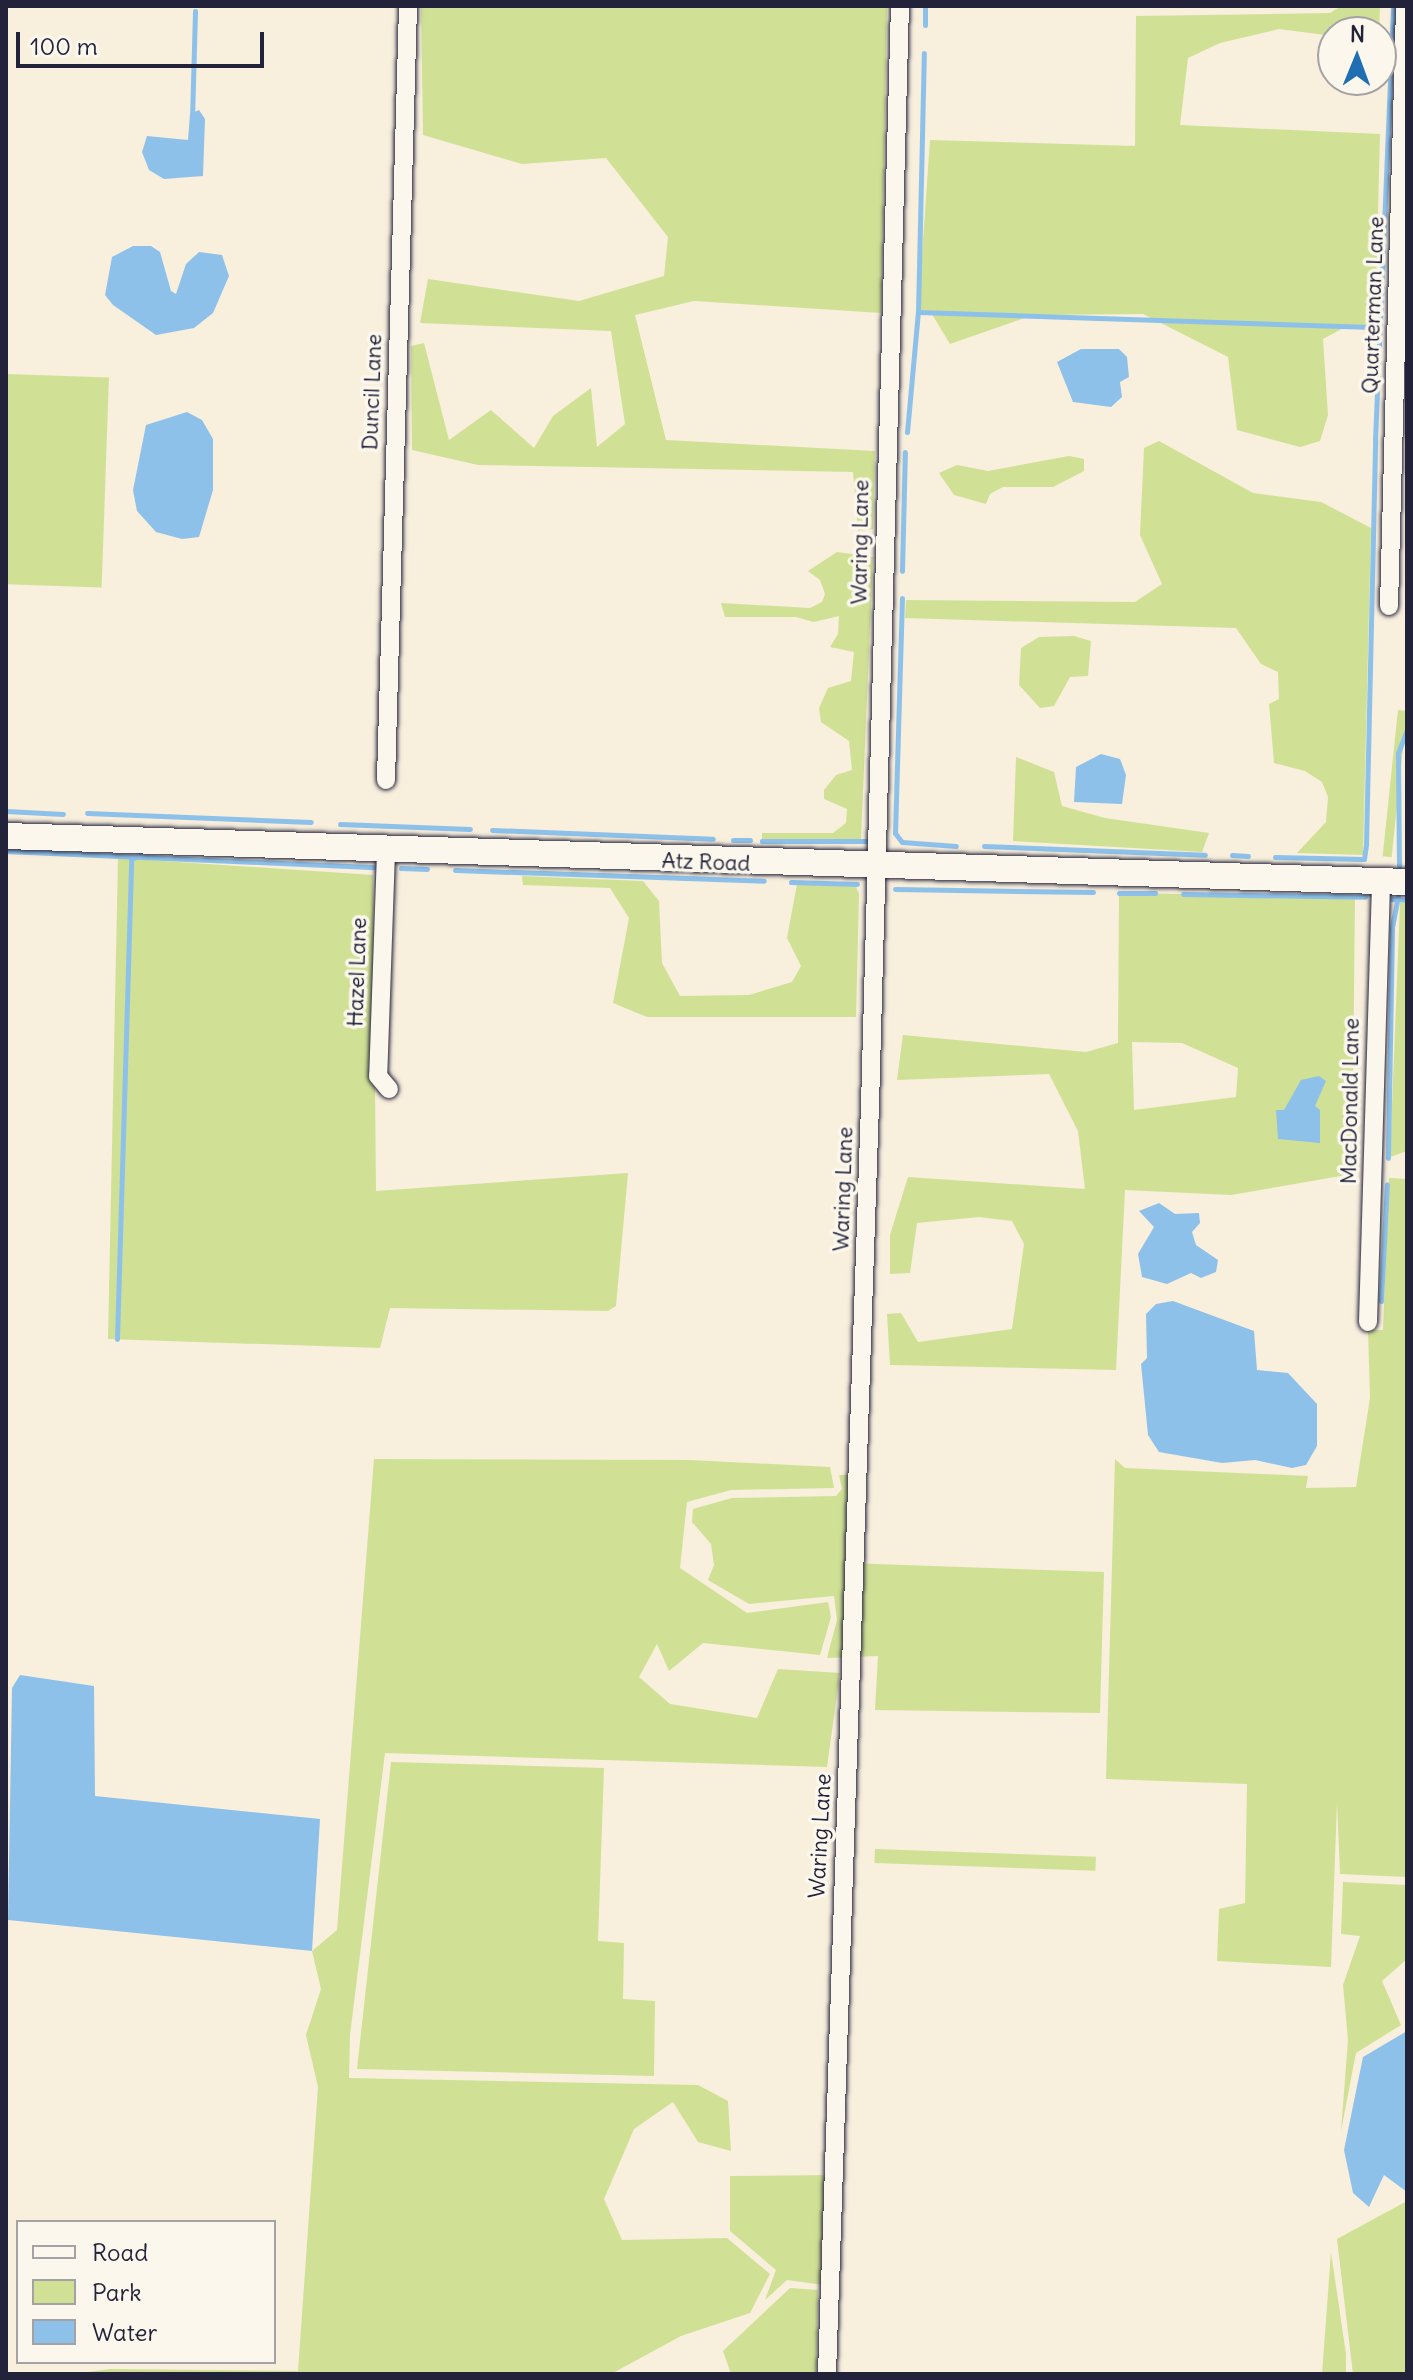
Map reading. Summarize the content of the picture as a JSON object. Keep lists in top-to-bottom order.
{
  "streets": {
    "street": [
      "Quarterman Lane",
      "Duncil Lane",
      "Waring Lane",
      "Atz Road",
      "Hazel Lane",
      "MacDonald Lane"
    ]
  },
  "crossings": [
    ["Waring Lane", "Atz Road"],
    ["Atz Road", "Hazel Lane"],
    ["Atz Road", "MacDonald Lane"]
  ],
  "legend": ["Road", "Park", "Water"],
  "scale_bar": "100 m",
  "north": "top"
}
